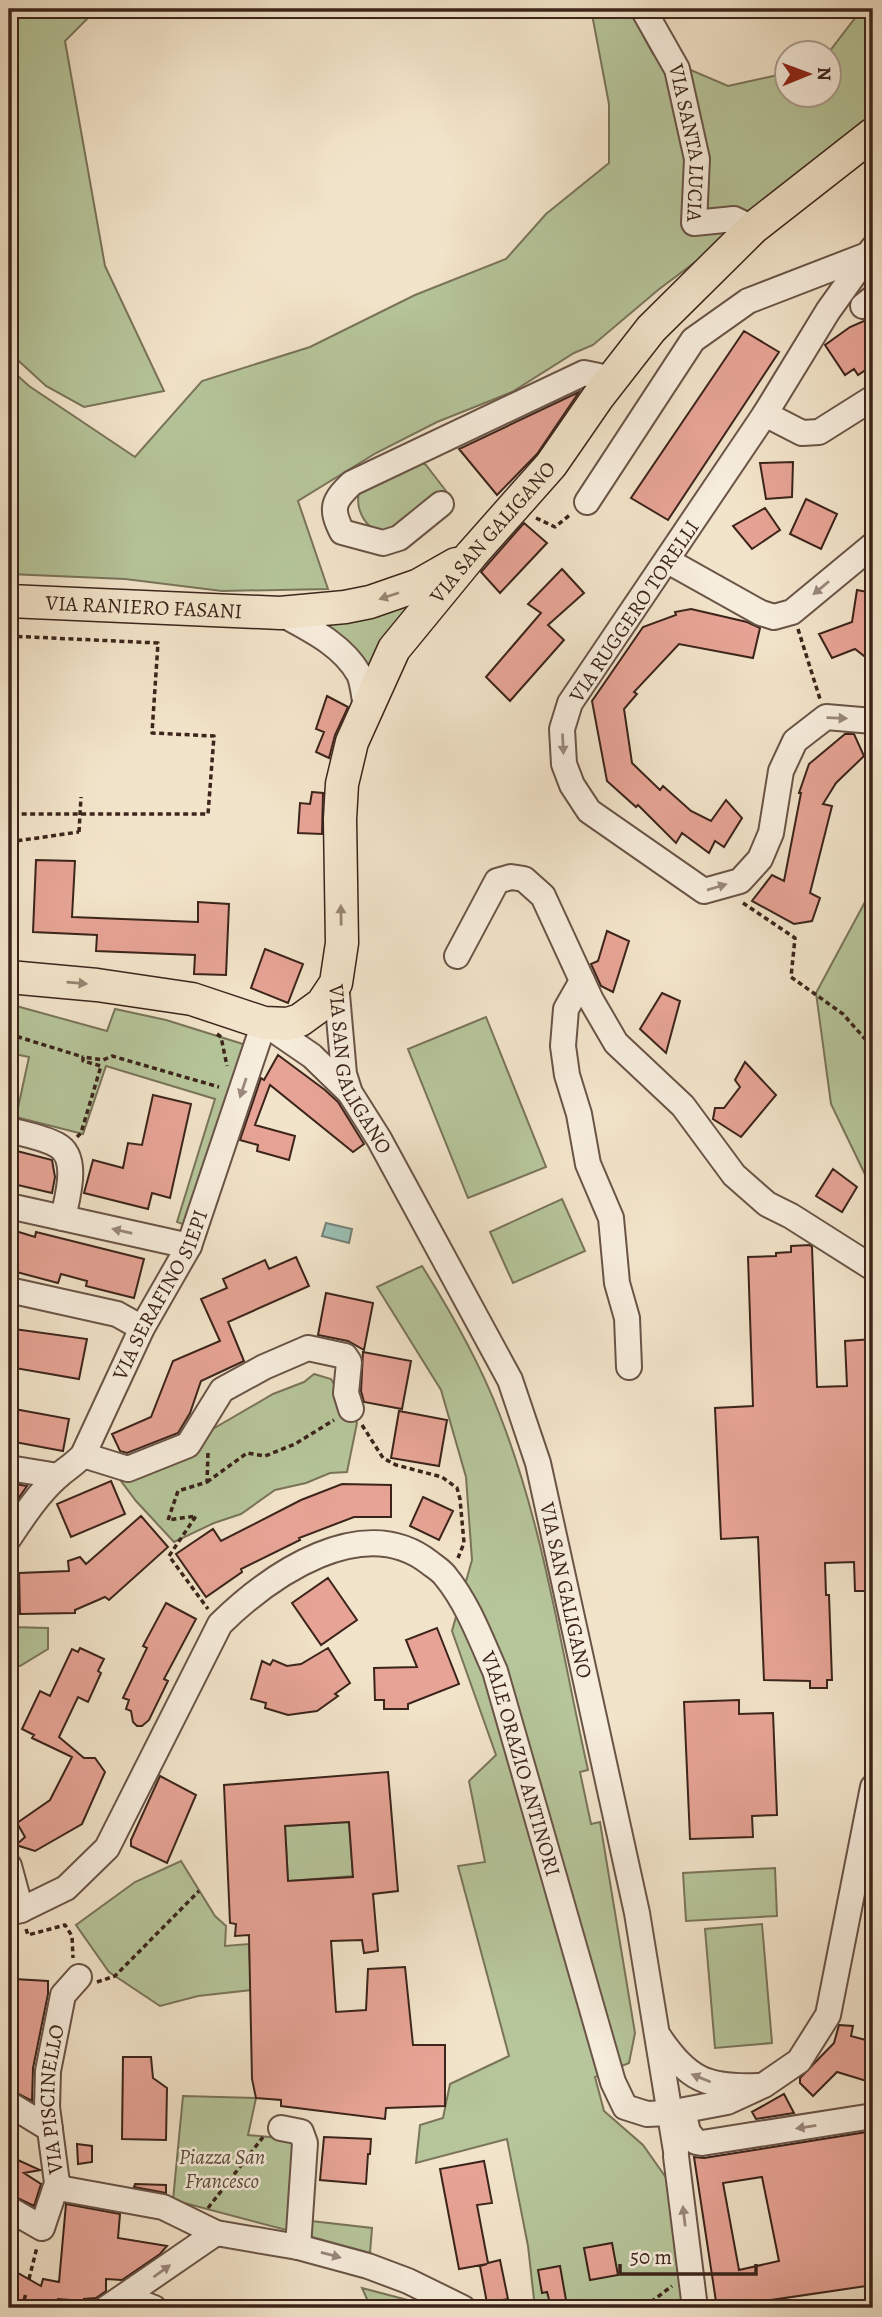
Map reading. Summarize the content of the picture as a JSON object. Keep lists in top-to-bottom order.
{
  "streets": {
    "main road": ["VIA SAN GALIGANO", "VIA RANIERO FASANI"],
    "street": [
      "VIA SANTA LUCIA",
      "VIA RUGGERO TORELLI",
      "VIA SERAFINO SIEPI",
      "VIALE ORAZIO ANTINORI",
      "VIA PISCINELLO"
    ]
  },
  "crossings": [
    ["VIA SANTA LUCIA", "VIA SAN GALIGANO"],
    ["VIA SAN GALIGANO", "VIA RANIERO FASANI"],
    ["VIA SAN GALIGANO", "VIALE ORAZIO ANTINORI"]
  ],
  "one_way": ["VIA SERAFINO SIEPI"],
  "parks": ["Piazza San Francesco"],
  "scale_bar": "50 m",
  "north": "right"
}
